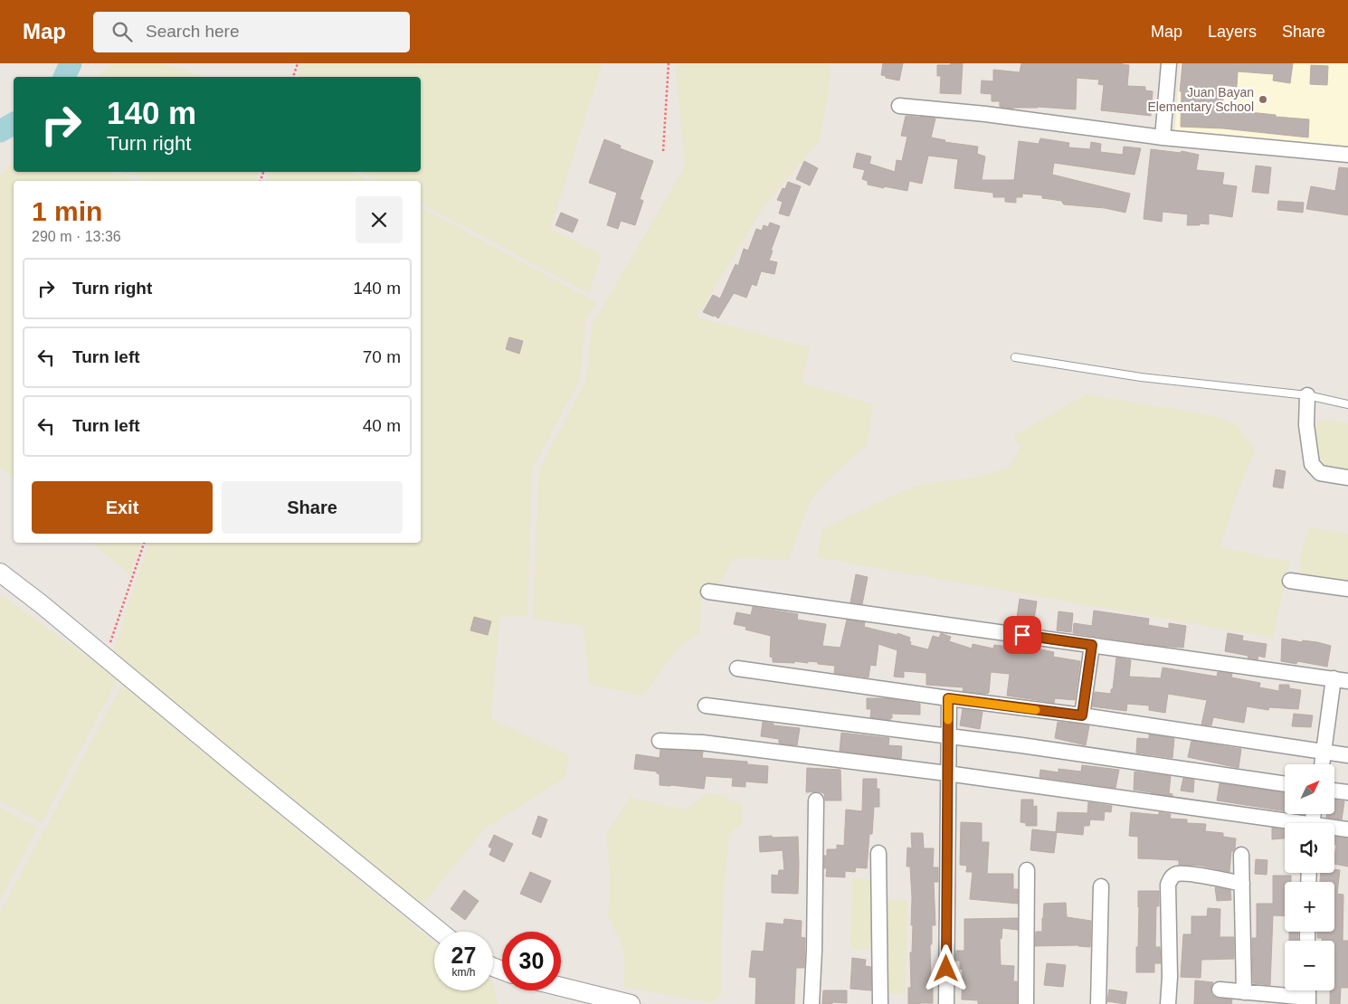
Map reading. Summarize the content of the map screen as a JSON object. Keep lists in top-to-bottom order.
{
  "places": ["Juan Bayan Elementary School"],
  "north": "top right",
  "page": {
    "header": "Map",
    "search": "Search here",
    "nav": ["Map", "Layers", "Share"],
    "turn": ["140 m", "Turn right"],
    "heading": ["1 min", "290 m · 13:36"],
    "list": [
      {
        "name": "Turn right",
        "value": "140 m"
      },
      {
        "name": "Turn left",
        "value": "70 m"
      },
      {
        "name": "Turn left",
        "value": "40 m"
      }
    ],
    "buttons": ["Exit", "Share"],
    "map_buttons": ["+", "−"],
    "speed": "27 km/h",
    "limit": "30"
  }
}
